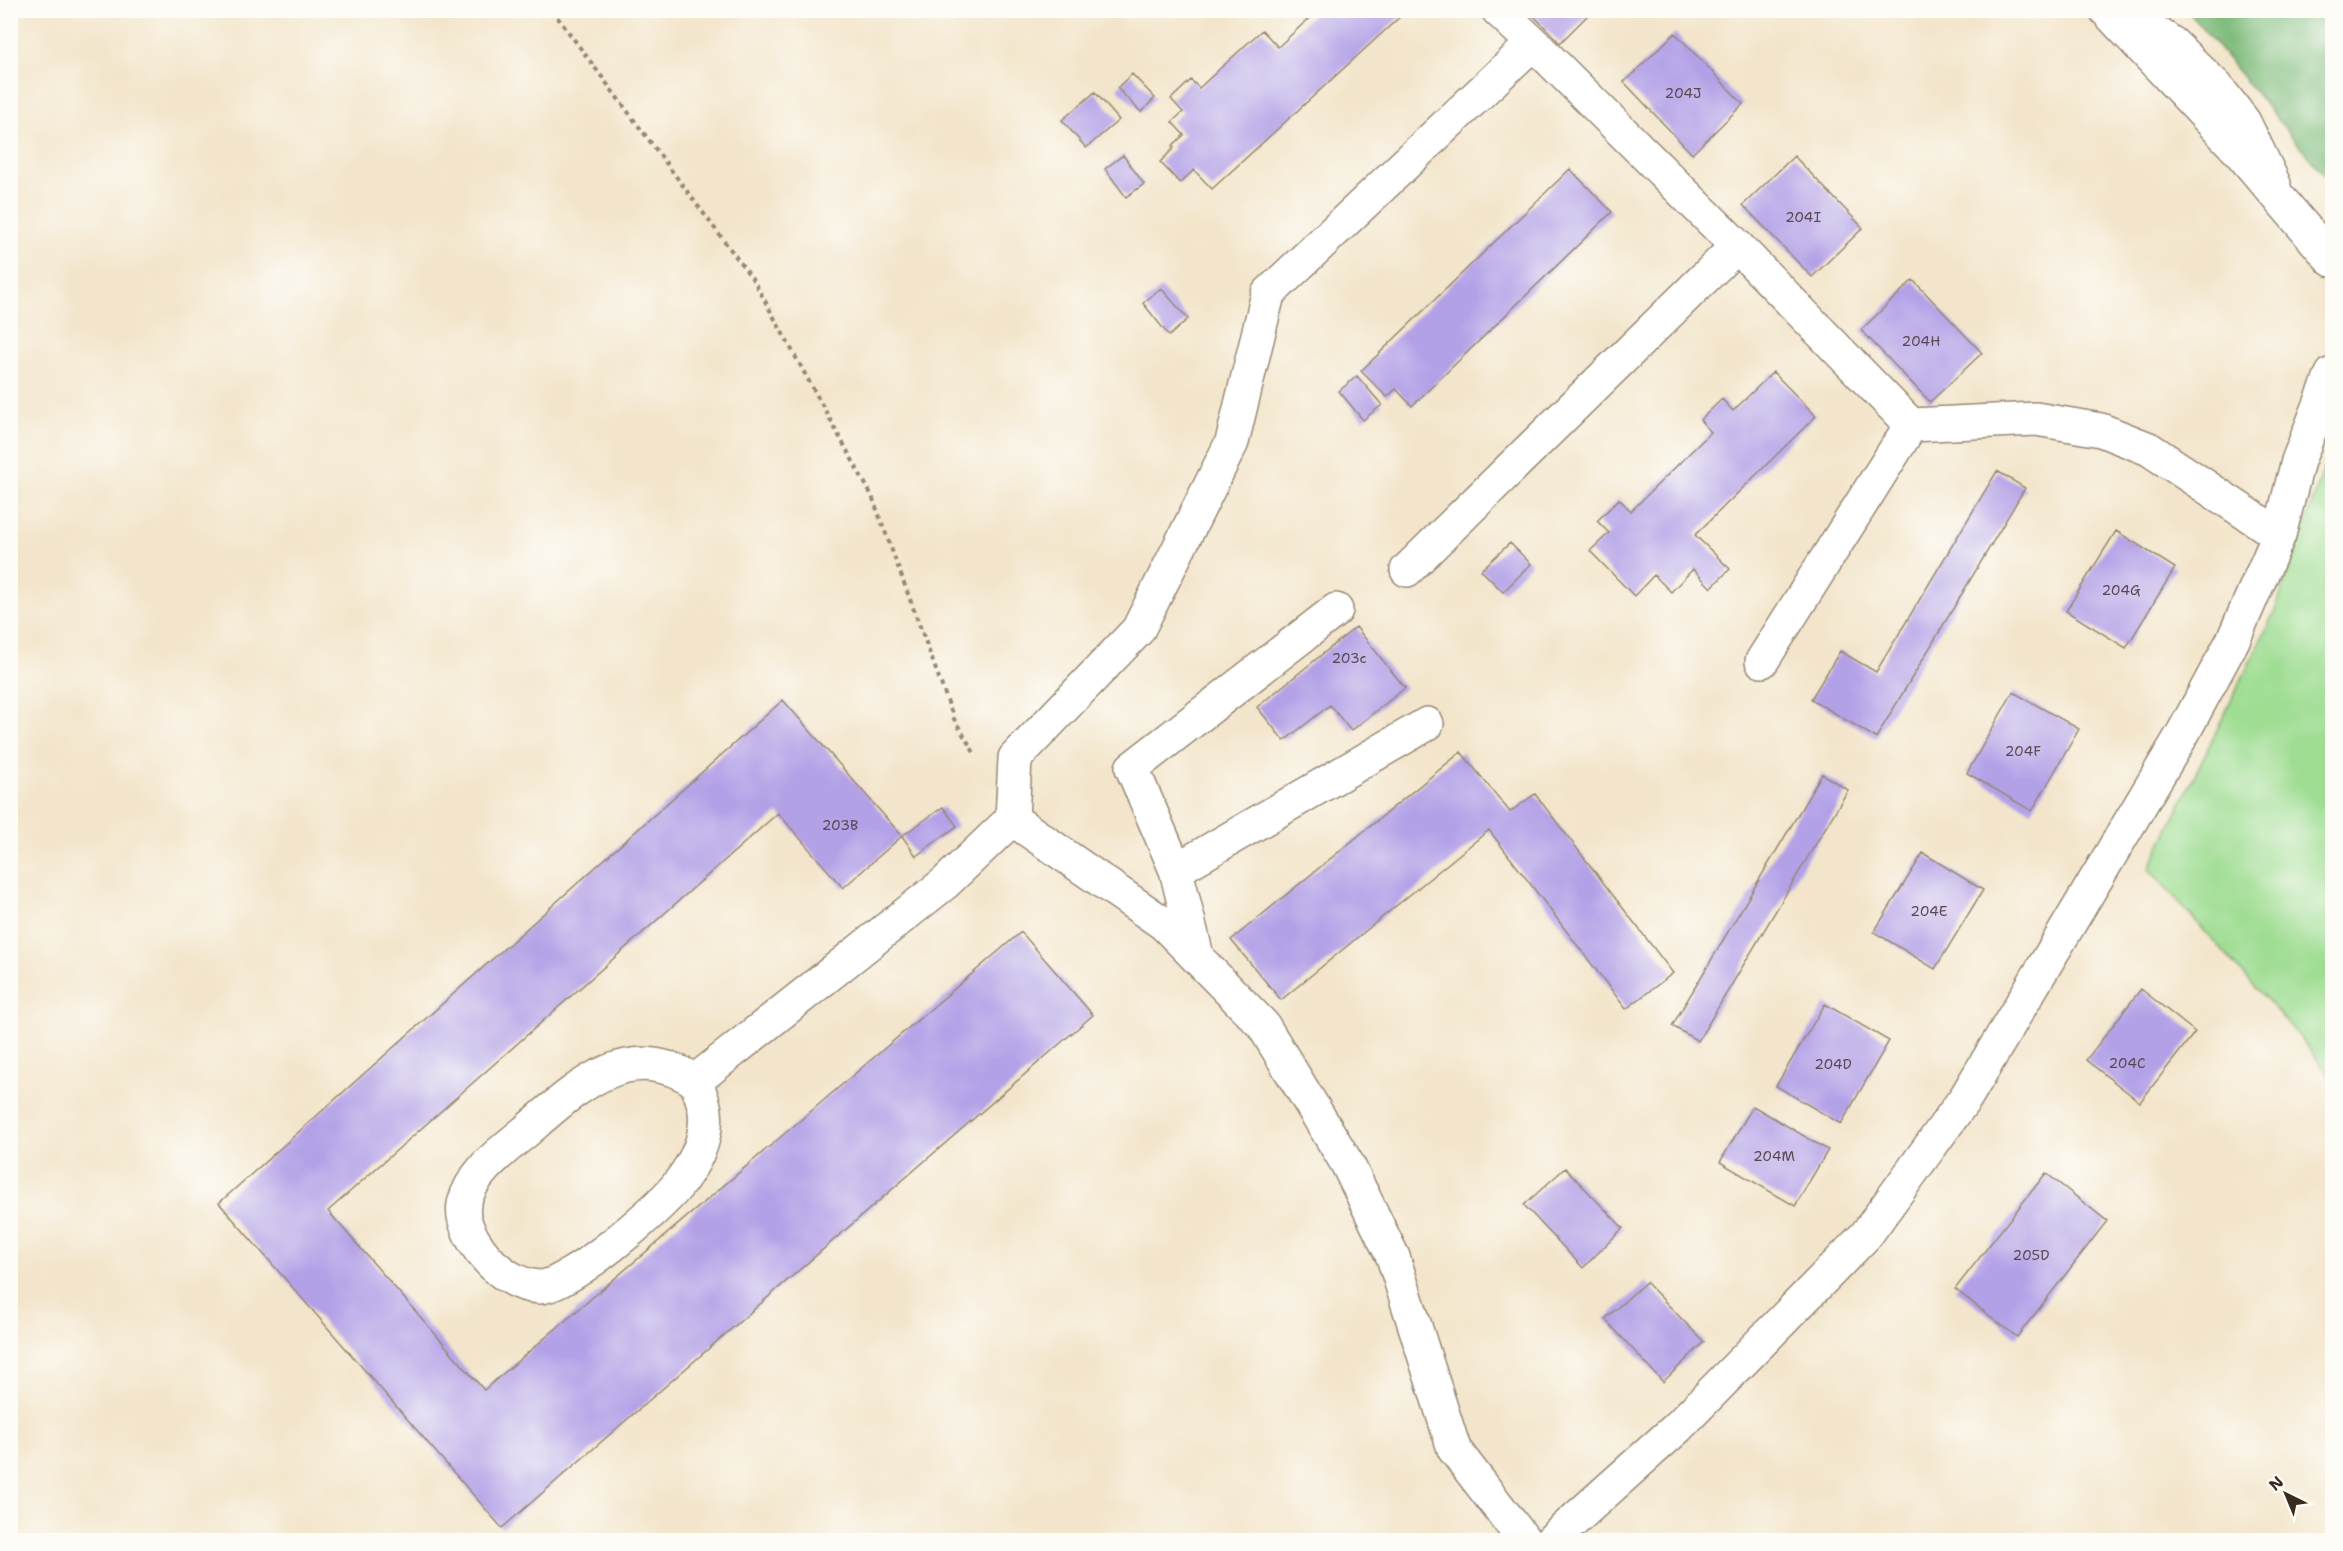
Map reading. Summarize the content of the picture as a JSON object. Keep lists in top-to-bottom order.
{
  "house_numbers": [
    "204J",
    "204I",
    "204H",
    "204G",
    "203c",
    "204F",
    "203B",
    "204E",
    "204C",
    "204D",
    "204M",
    "205D"
  ],
  "north": "top left"
}
